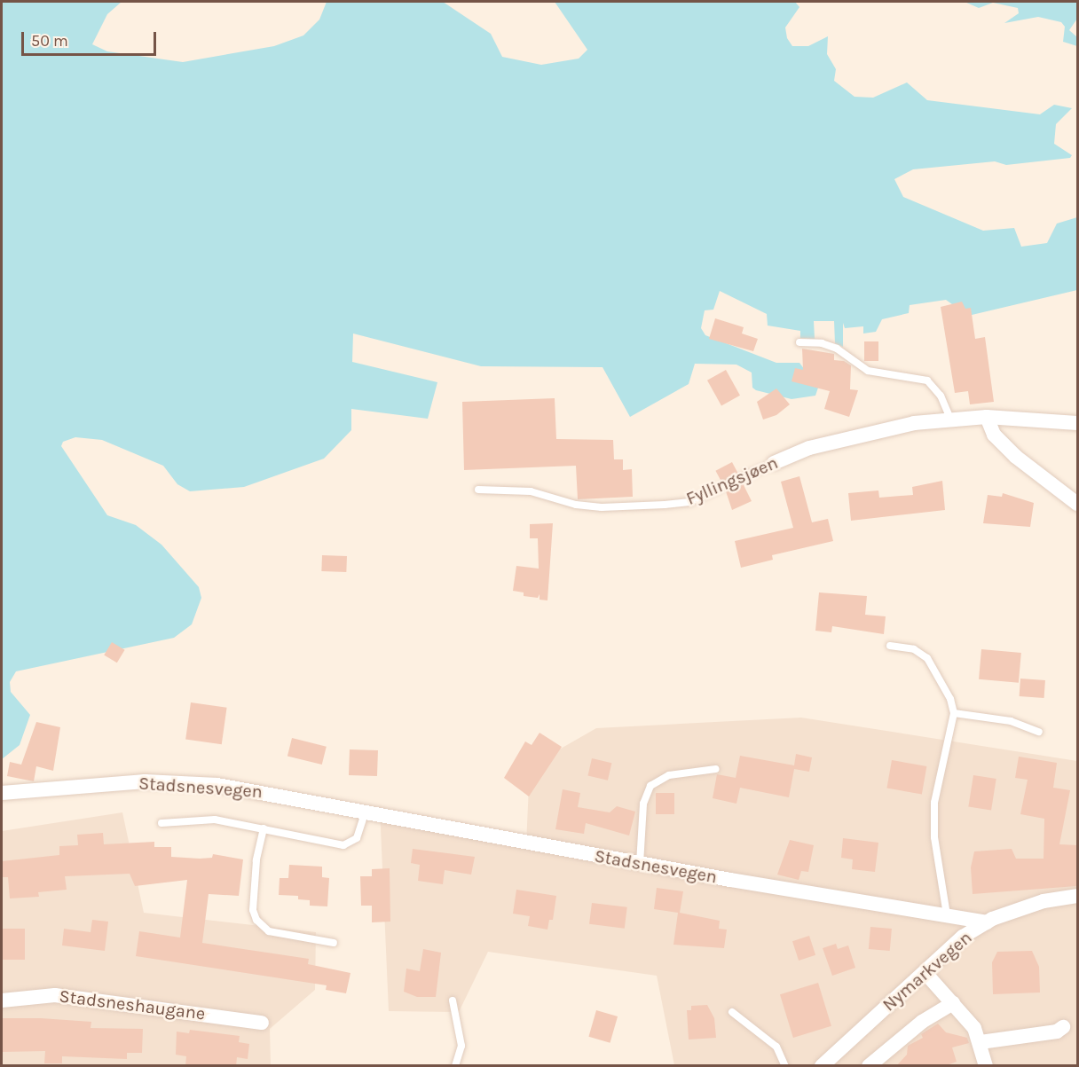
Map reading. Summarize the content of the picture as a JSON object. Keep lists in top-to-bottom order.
{
  "streets": {
    "street": [
      "Fyllingsjøen",
      "Stadsnesvegen",
      "Nymarkvegen",
      "Stadsneshaugane"
    ]
  },
  "crossings": [
    ["Stadsnesvegen", "Nymarkvegen"]
  ],
  "scale_bar": "50 m"
}
